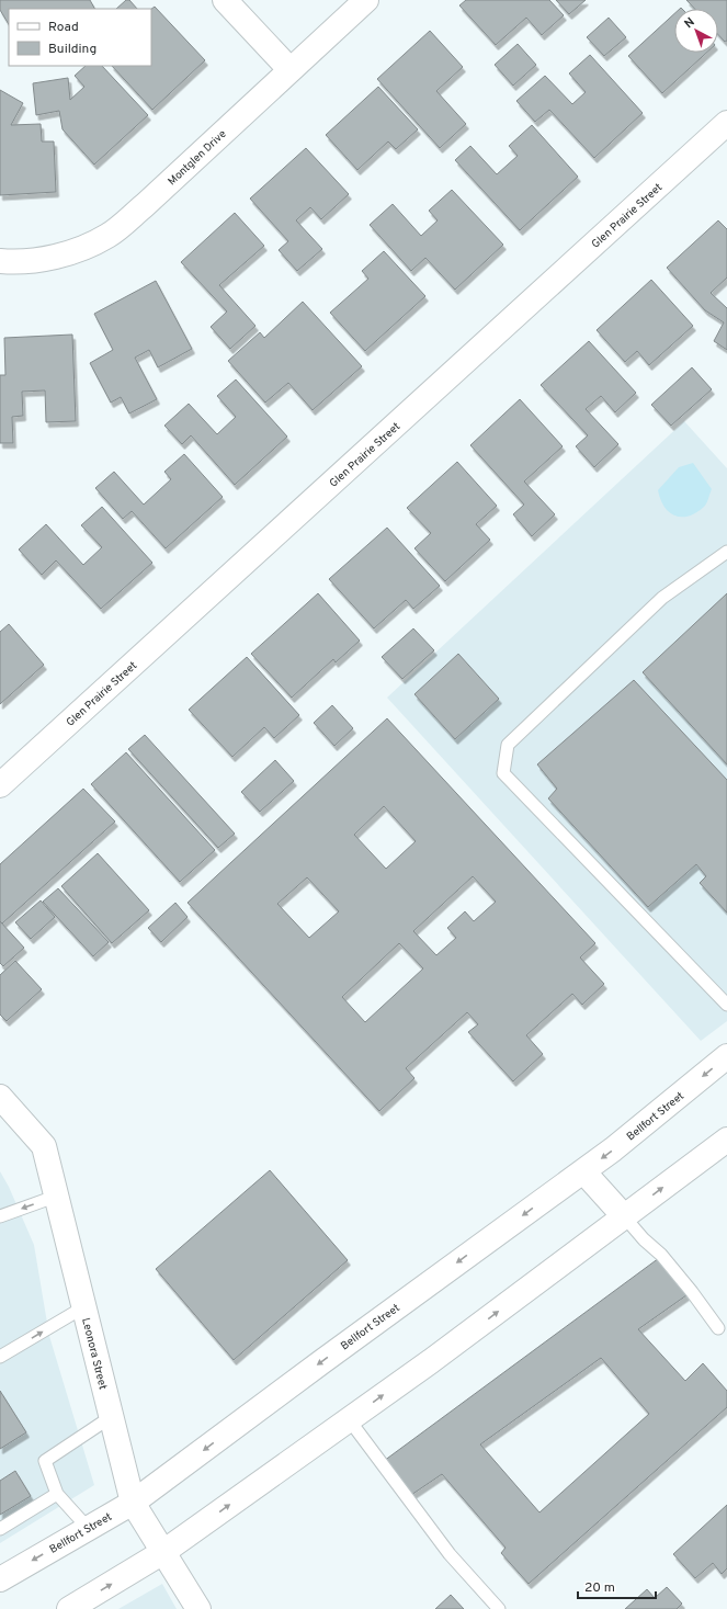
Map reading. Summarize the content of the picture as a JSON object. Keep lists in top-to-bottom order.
{
  "streets": {
    "street": [
      "Montglen Drive",
      "Glen Prairie Street",
      "Bellfort Street",
      "Leonora Street"
    ]
  },
  "crossings": [
    ["Bellfort Street", "Leonora Street"]
  ],
  "legend": ["Road", "Building"],
  "scale_bar": "20 m",
  "north": "top left"
}
